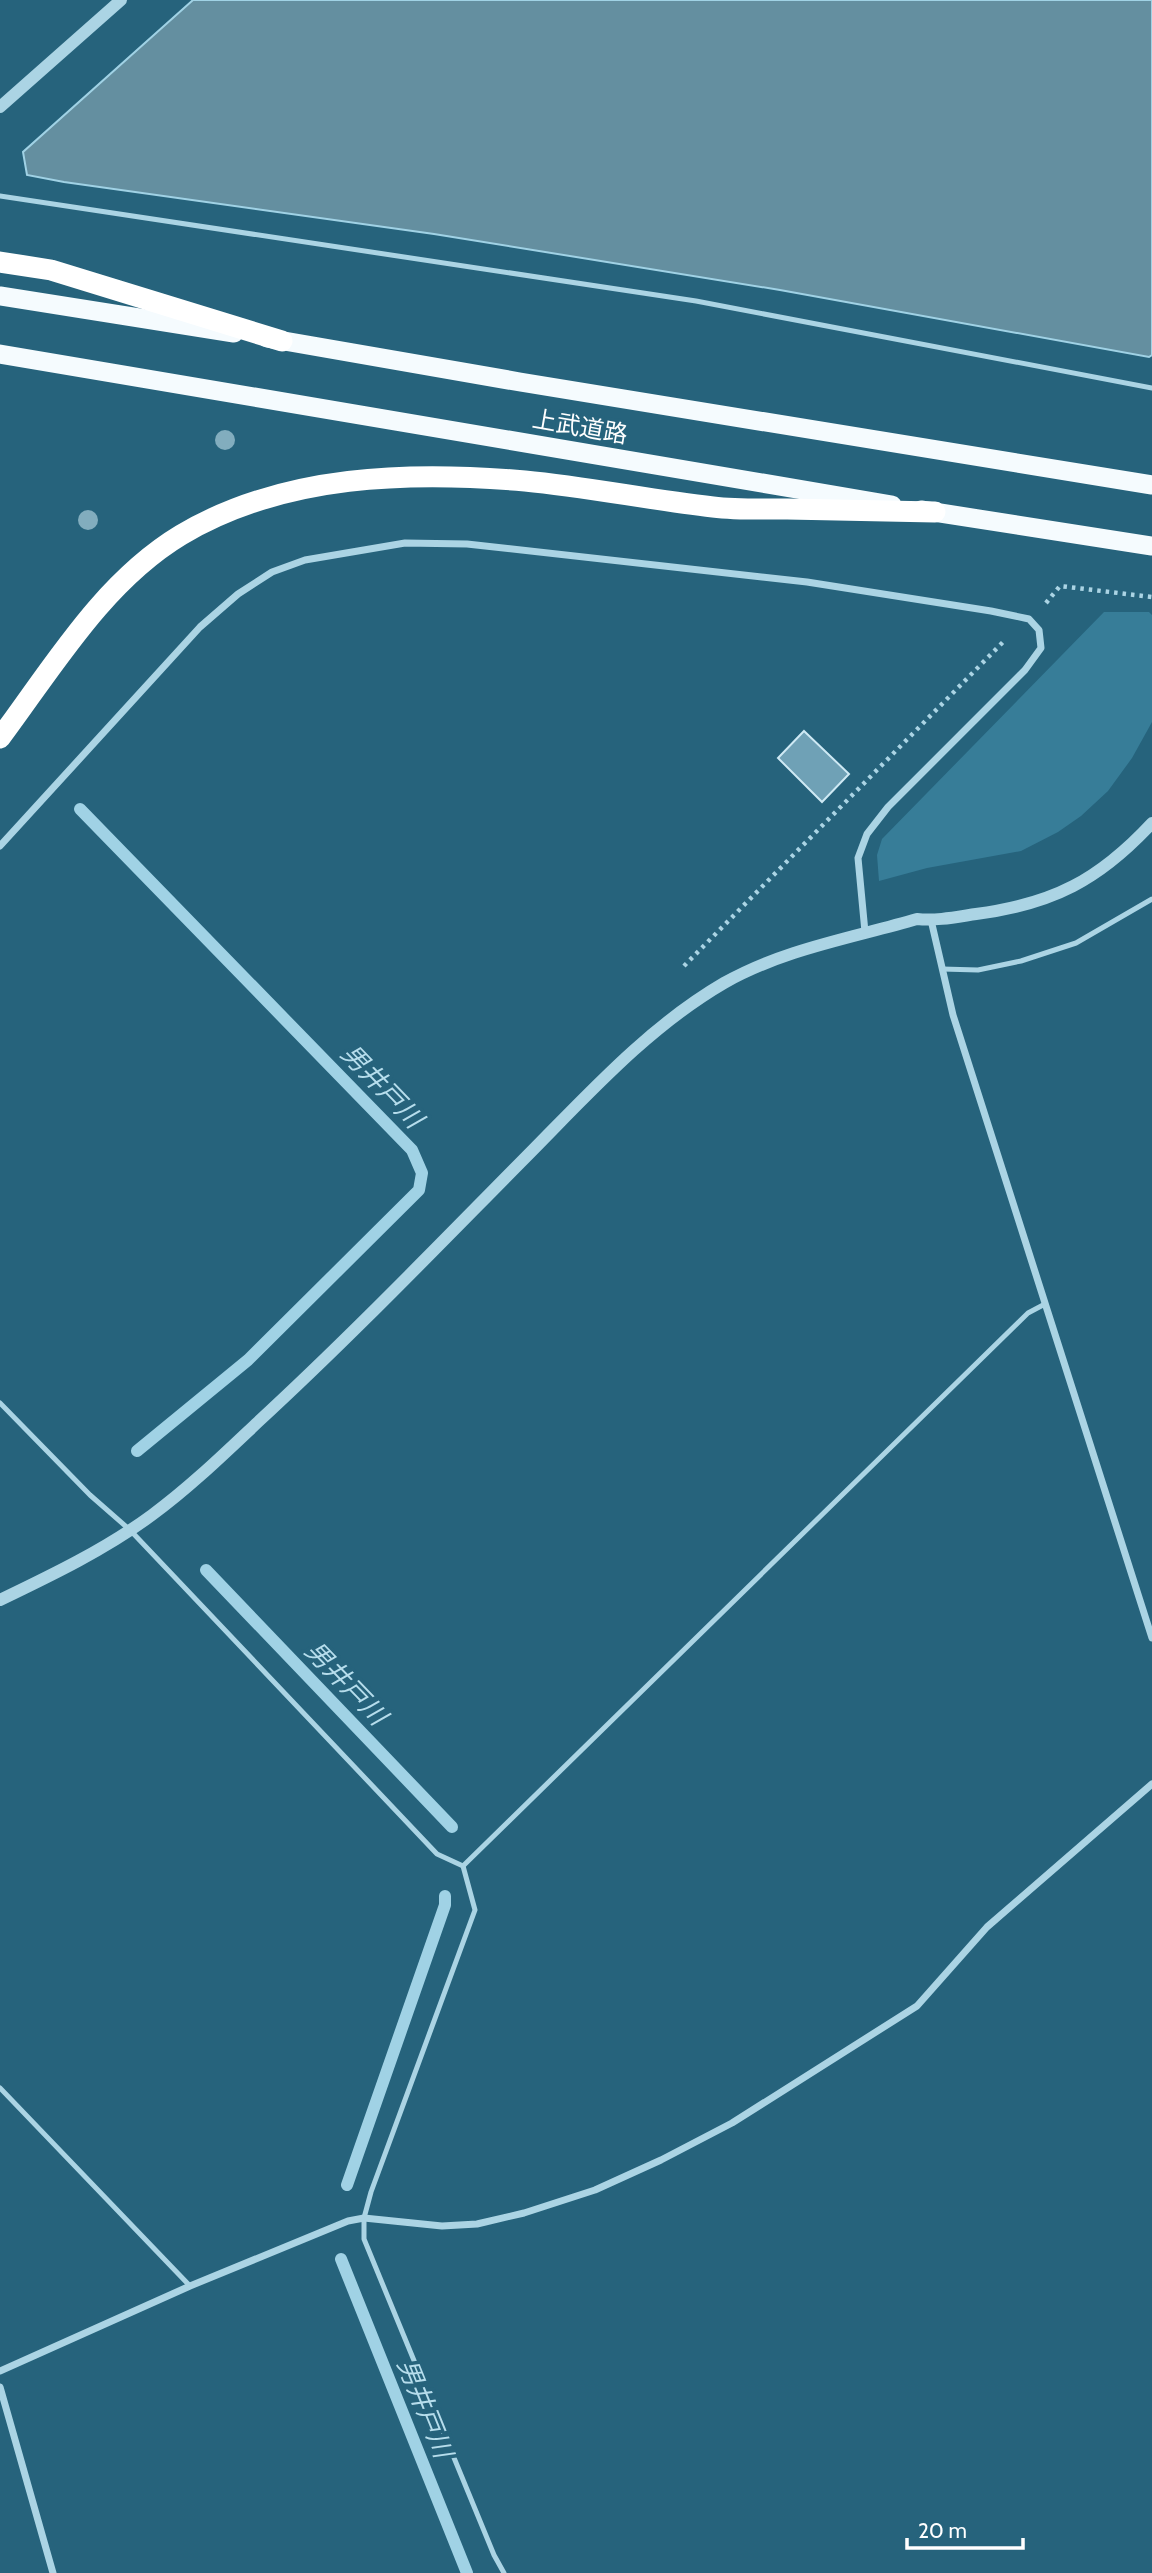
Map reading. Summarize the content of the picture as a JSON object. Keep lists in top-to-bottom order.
{
  "streets": {
    "highway": ["上武道路"]
  },
  "water": ["男井戸川"],
  "scale_bar": "20 m"
}
